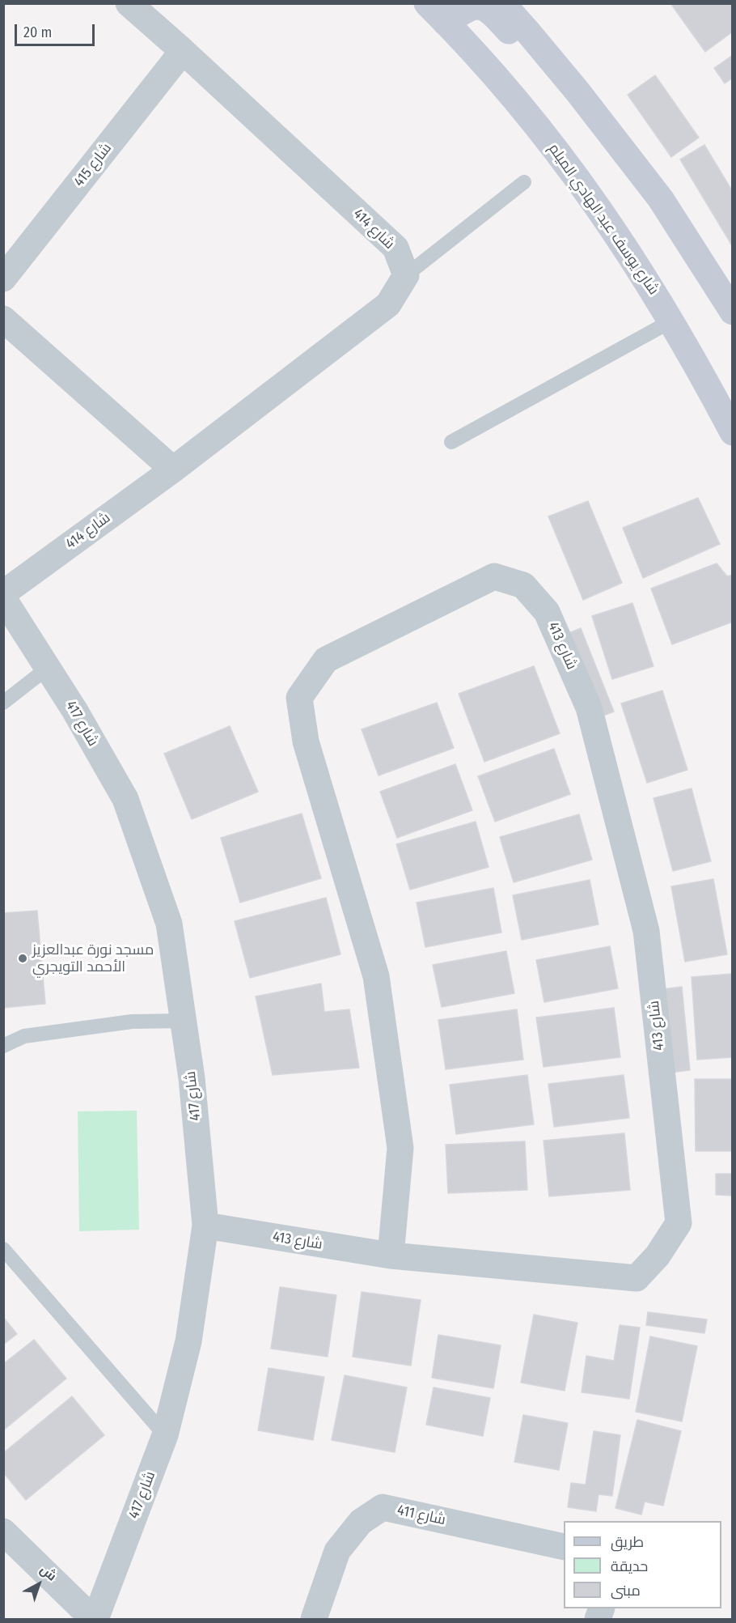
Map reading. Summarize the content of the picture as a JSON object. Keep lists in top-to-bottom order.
{
  "streets": {
    "street": [
      "شارع 415",
      "شارع يوسف عبد الهادي الميلم",
      "شارع 414",
      "شارع 413",
      "شارع 417",
      "شارع 411"
    ]
  },
  "crossings": [
    ["شارع 415", "شارع 414"],
    ["شارع 413", "شارع 417"]
  ],
  "places": ["مسجد نورة عبدالعزيز الأحمد التويجري"],
  "legend": ["طريق", "حديقة", "مبنى"],
  "scale_bar": "20 m",
  "north": "top right"
}
